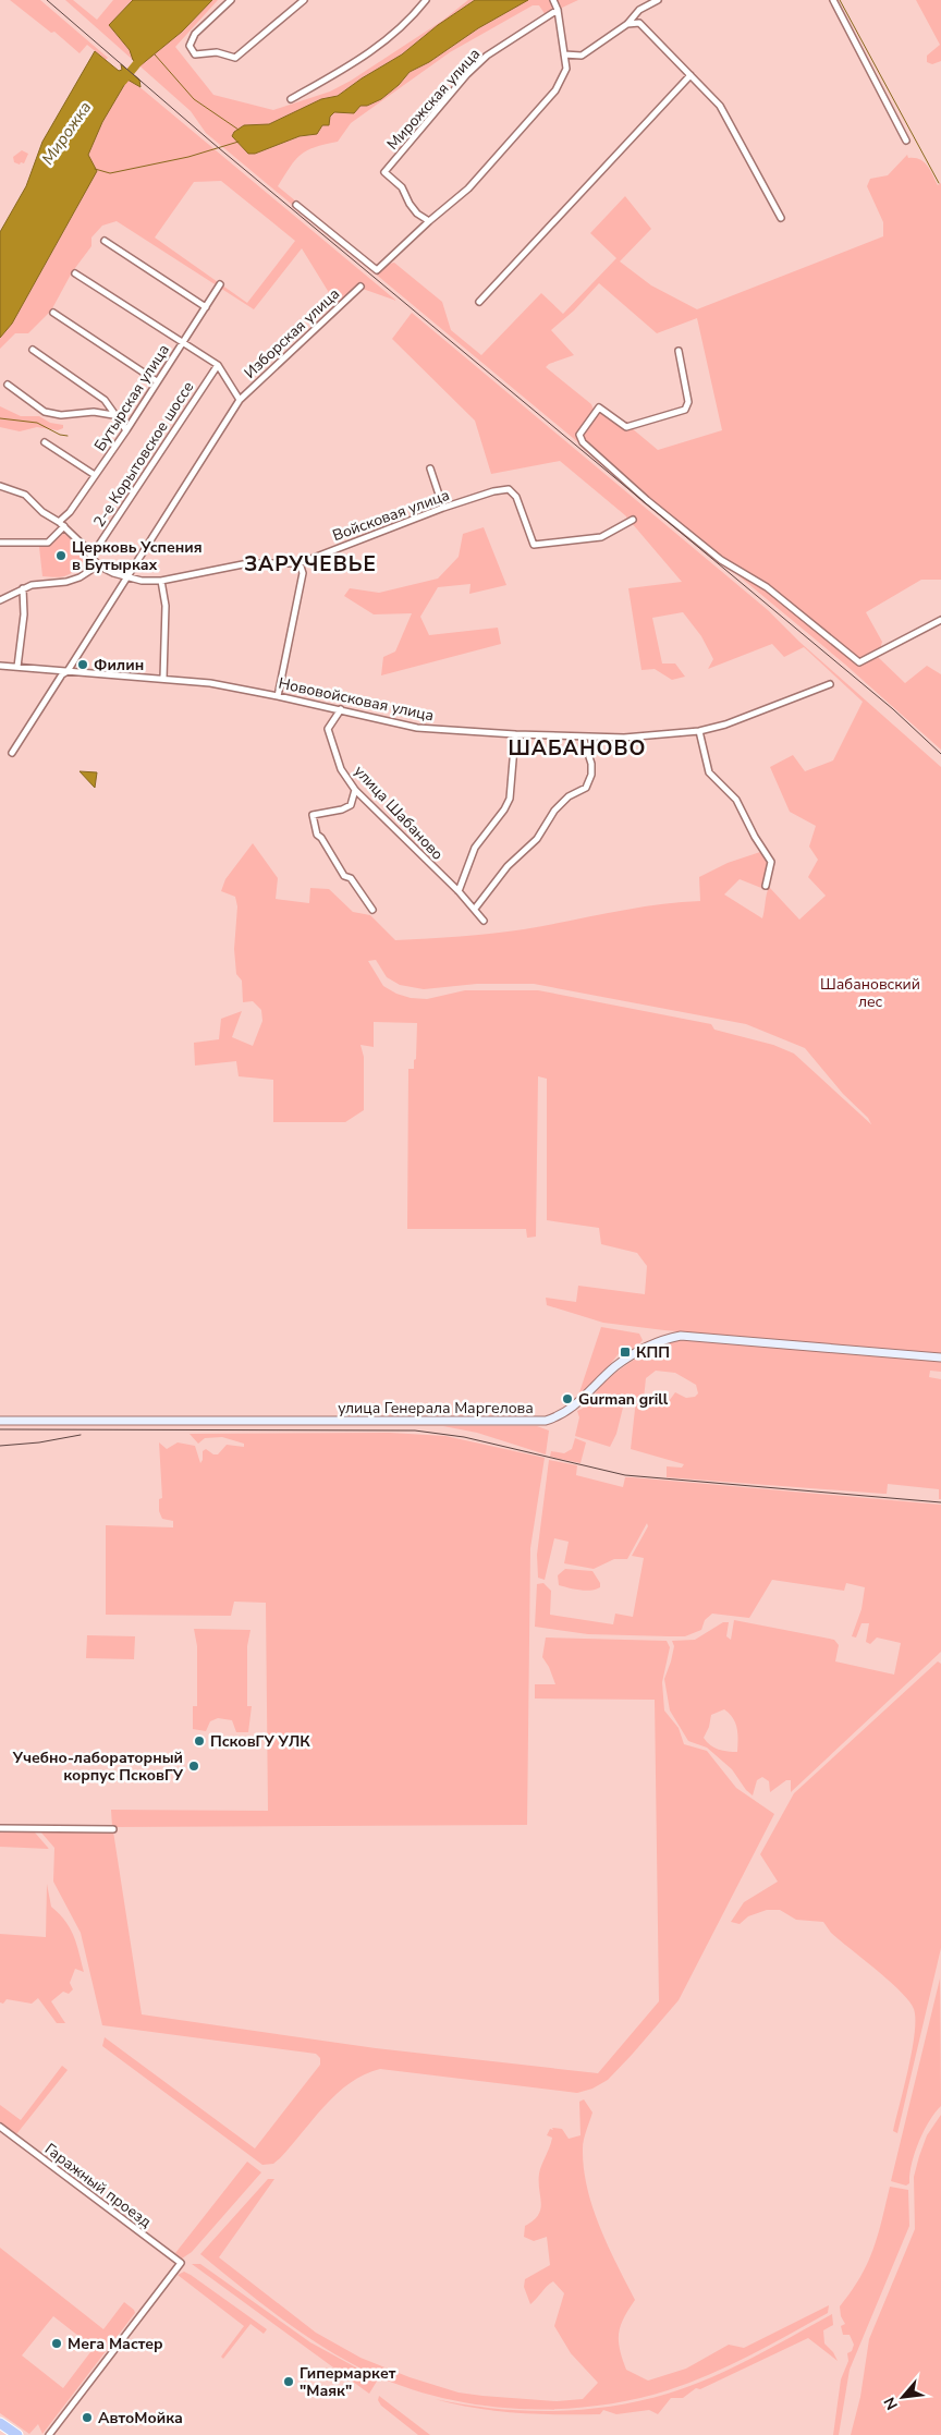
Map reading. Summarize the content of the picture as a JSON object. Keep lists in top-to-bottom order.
{
  "streets": {
    "main road": ["улица Генерала Маргелова"],
    "street": [
      "Мирожская улица",
      "Изборская улица",
      "Бутырская улица",
      "2-е Корытовское шоссе",
      "Войсковая улица",
      "Нововойсковая улица",
      "улица Шабаново",
      "Гаражный проезд"
    ]
  },
  "crossings": [
    ["Изборская улица", "Войсковая улица"],
    ["Изборская улица", "Нововойсковая улица"],
    ["Нововойсковая улица", "улица Шабаново"]
  ],
  "districts": ["ЗАРУЧЕВЬЕ", "ШАБАНОВО"],
  "water": ["Мирожка"],
  "parks": ["Шабановский лес"],
  "places": {
    "other": [
      "Церковь Успения в Бутырках",
      "Филин",
      "Gurman grill",
      "ПсковГУ УЛК",
      "Учебно-лабораторный корпус ПсковГУ",
      "Мега Мастер",
      "Гипермаркет \"Маяк\"",
      "АвтоМойка"
    ],
    "transit": ["КПП"]
  },
  "north": "bottom left"
}
